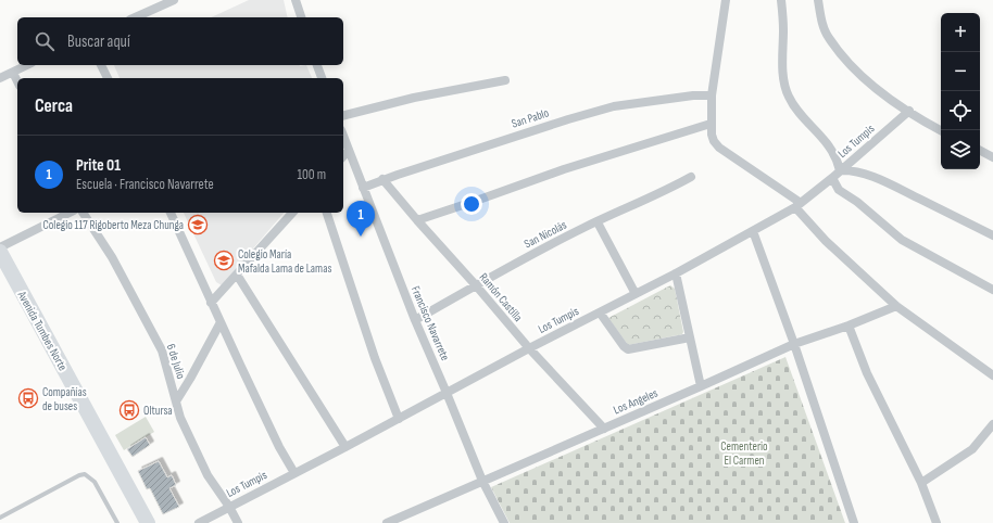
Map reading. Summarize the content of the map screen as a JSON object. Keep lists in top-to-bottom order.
{
  "streets": {
    "highway": ["Avenida Tumbes Norte"],
    "street": [
      "San Pablo",
      "Los Tumpis",
      "San Nicolás",
      "Ramón Castilla",
      "Francisco Navarrete",
      "6 de Julio",
      "Los Angeles"
    ]
  },
  "crossings": [
    ["San Pablo", "Ramón Castilla"],
    ["San Pablo", "Francisco Navarrete"],
    ["Los Tumpis", "Ramón Castilla"],
    ["Los Tumpis", "Francisco Navarrete"],
    ["Los Tumpis", "6 de Julio"],
    ["San Nicolás", "Ramón Castilla"],
    ["San Nicolás", "Francisco Navarrete"],
    ["Ramón Castilla", "Los Angeles"],
    ["Francisco Navarrete", "Los Angeles"]
  ],
  "parks": ["Cementerio El Carmen"],
  "places": {
    "school or university": ["Colegio 117 Rigoberto Meza Chunga", "Colegio María Mafalda Lama de Lamas"],
    "bus stop": ["Compañías de buses", "Oltursa"]
  },
  "page": {
    "map_buttons": ["+", "−"],
    "search": "Buscar aquí",
    "heading": "Cerca",
    "list": [
      {
        "mark": "1",
        "name": "Prite 01",
        "note": "Escuela · Francisco Navarrete",
        "value": "100 m"
      }
    ],
    "pins": "1"
  }
}
